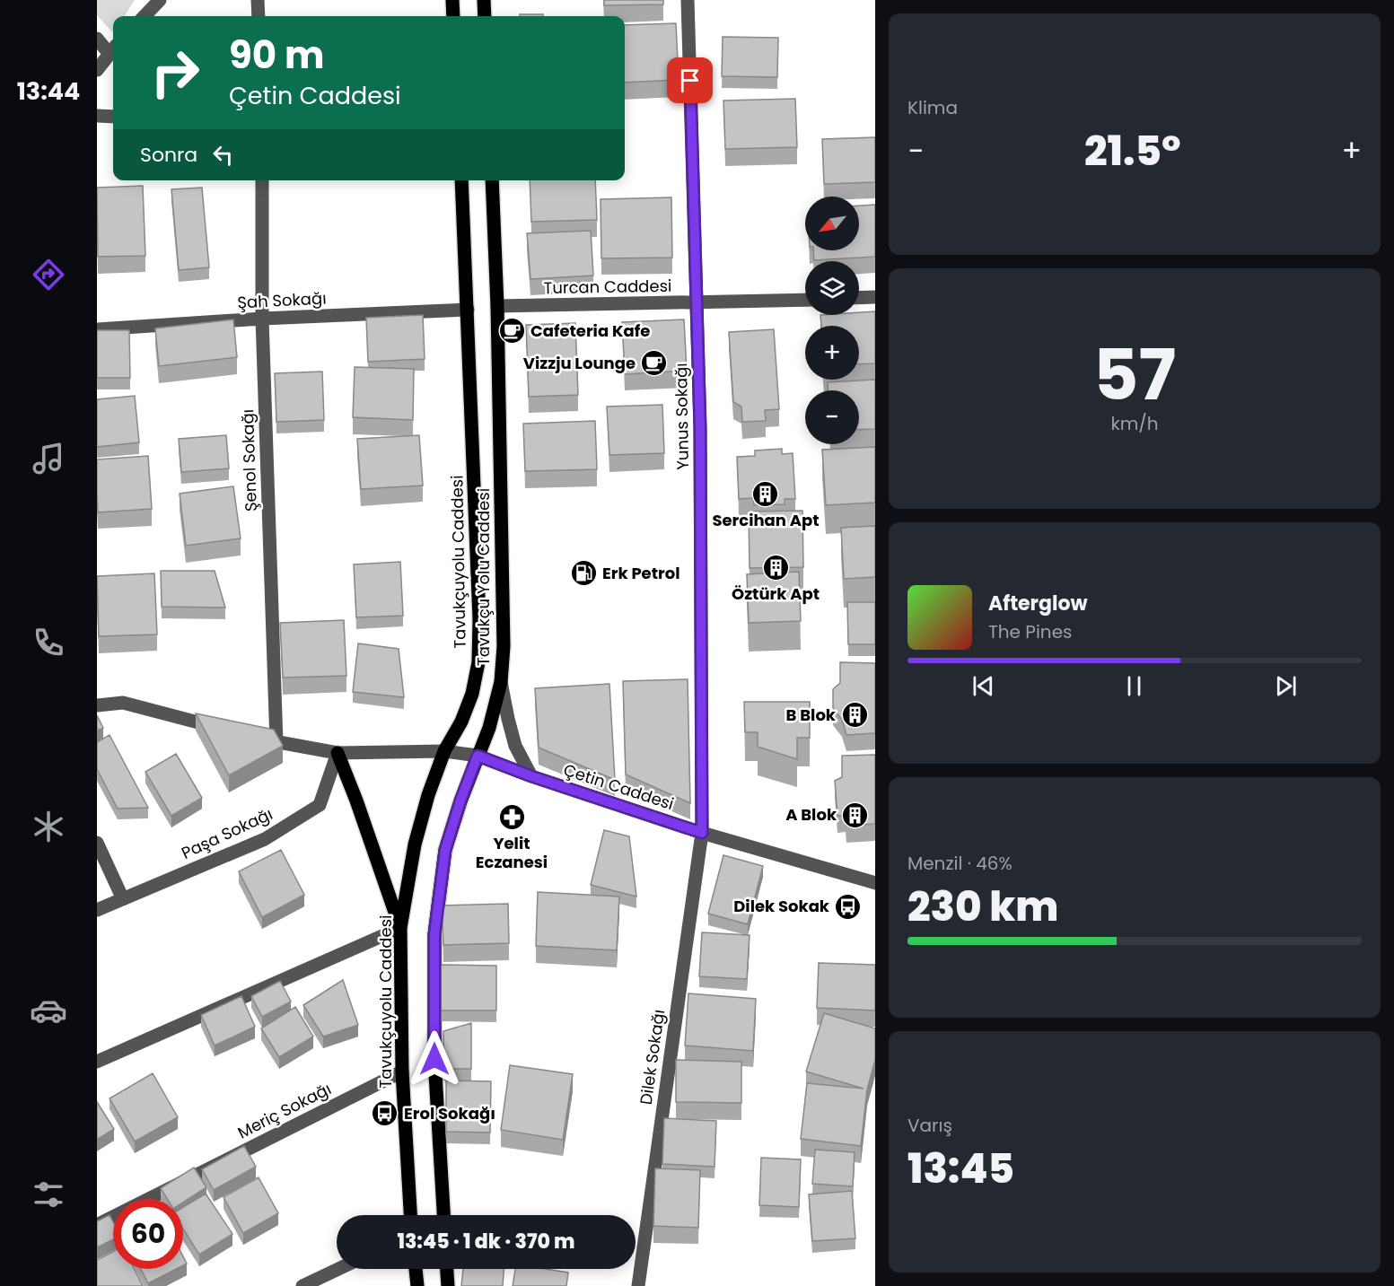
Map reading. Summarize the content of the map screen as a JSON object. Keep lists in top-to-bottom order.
{
  "streets": {
    "main road": ["Tavukçuyolu Caddesi", "Tavukçu Yolu Caddesi"],
    "street": [
      "Turcan Caddesi",
      "Şah Sokağı",
      "Yunus Sokağı",
      "Şenol Sokağı",
      "Çetin Caddesi",
      "Paşa Sokağı",
      "Dilek Sokağı",
      "Meriç Sokağı"
    ]
  },
  "crossings": [
    ["Turcan Caddesi", "Yunus Sokağı"],
    ["Turcan Caddesi", "Tavukçu Yolu Caddesi"],
    ["Şah Sokağı", "Şenol Sokağı"],
    ["Şah Sokağı", "Tavukçuyolu Caddesi"],
    ["Yunus Sokağı", "Çetin Caddesi"],
    ["Yunus Sokağı", "Dilek Sokağı"],
    ["Şenol Sokağı", "Çetin Caddesi"],
    ["Tavukçuyolu Caddesi", "Çetin Caddesi"],
    ["Tavukçuyolu Caddesi", "Meriç Sokağı"],
    ["Tavukçu Yolu Caddesi", "Çetin Caddesi"],
    ["Çetin Caddesi", "Paşa Sokağı"],
    ["Çetin Caddesi", "Dilek Sokağı"]
  ],
  "places": {
    "cafe": ["Cafeteria Kafe", "Vizzju Lounge"],
    "building": [
      "Sercihan Apt",
      "Öztürk Apt",
      "B Blok",
      "A Blok"
    ],
    "fuel station": ["Erk Petrol"],
    "pharmacy": ["Yelit Eczanesi"],
    "bus stop": ["Dilek Sokak", "Erol Sokağı"]
  },
  "north": "bottom left",
  "page": {
    "tabs": "13:44",
    "tile": [
      "Klima",
      ["57", "km/h"],
      ["Menzil · 46%", "230 km"],
      ["Varış", "13:45"]
    ],
    "turn": ["90 m", "Çetin Caddesi"],
    "then": "Sonra",
    "heat": ["−", "21.5°", "+"],
    "map_buttons": ["+", "−"],
    "song": ["Afterglow", "The Pines"],
    "limit": "60",
    "trip": "13:45 · 1 dk · 370 m"
  }
}
